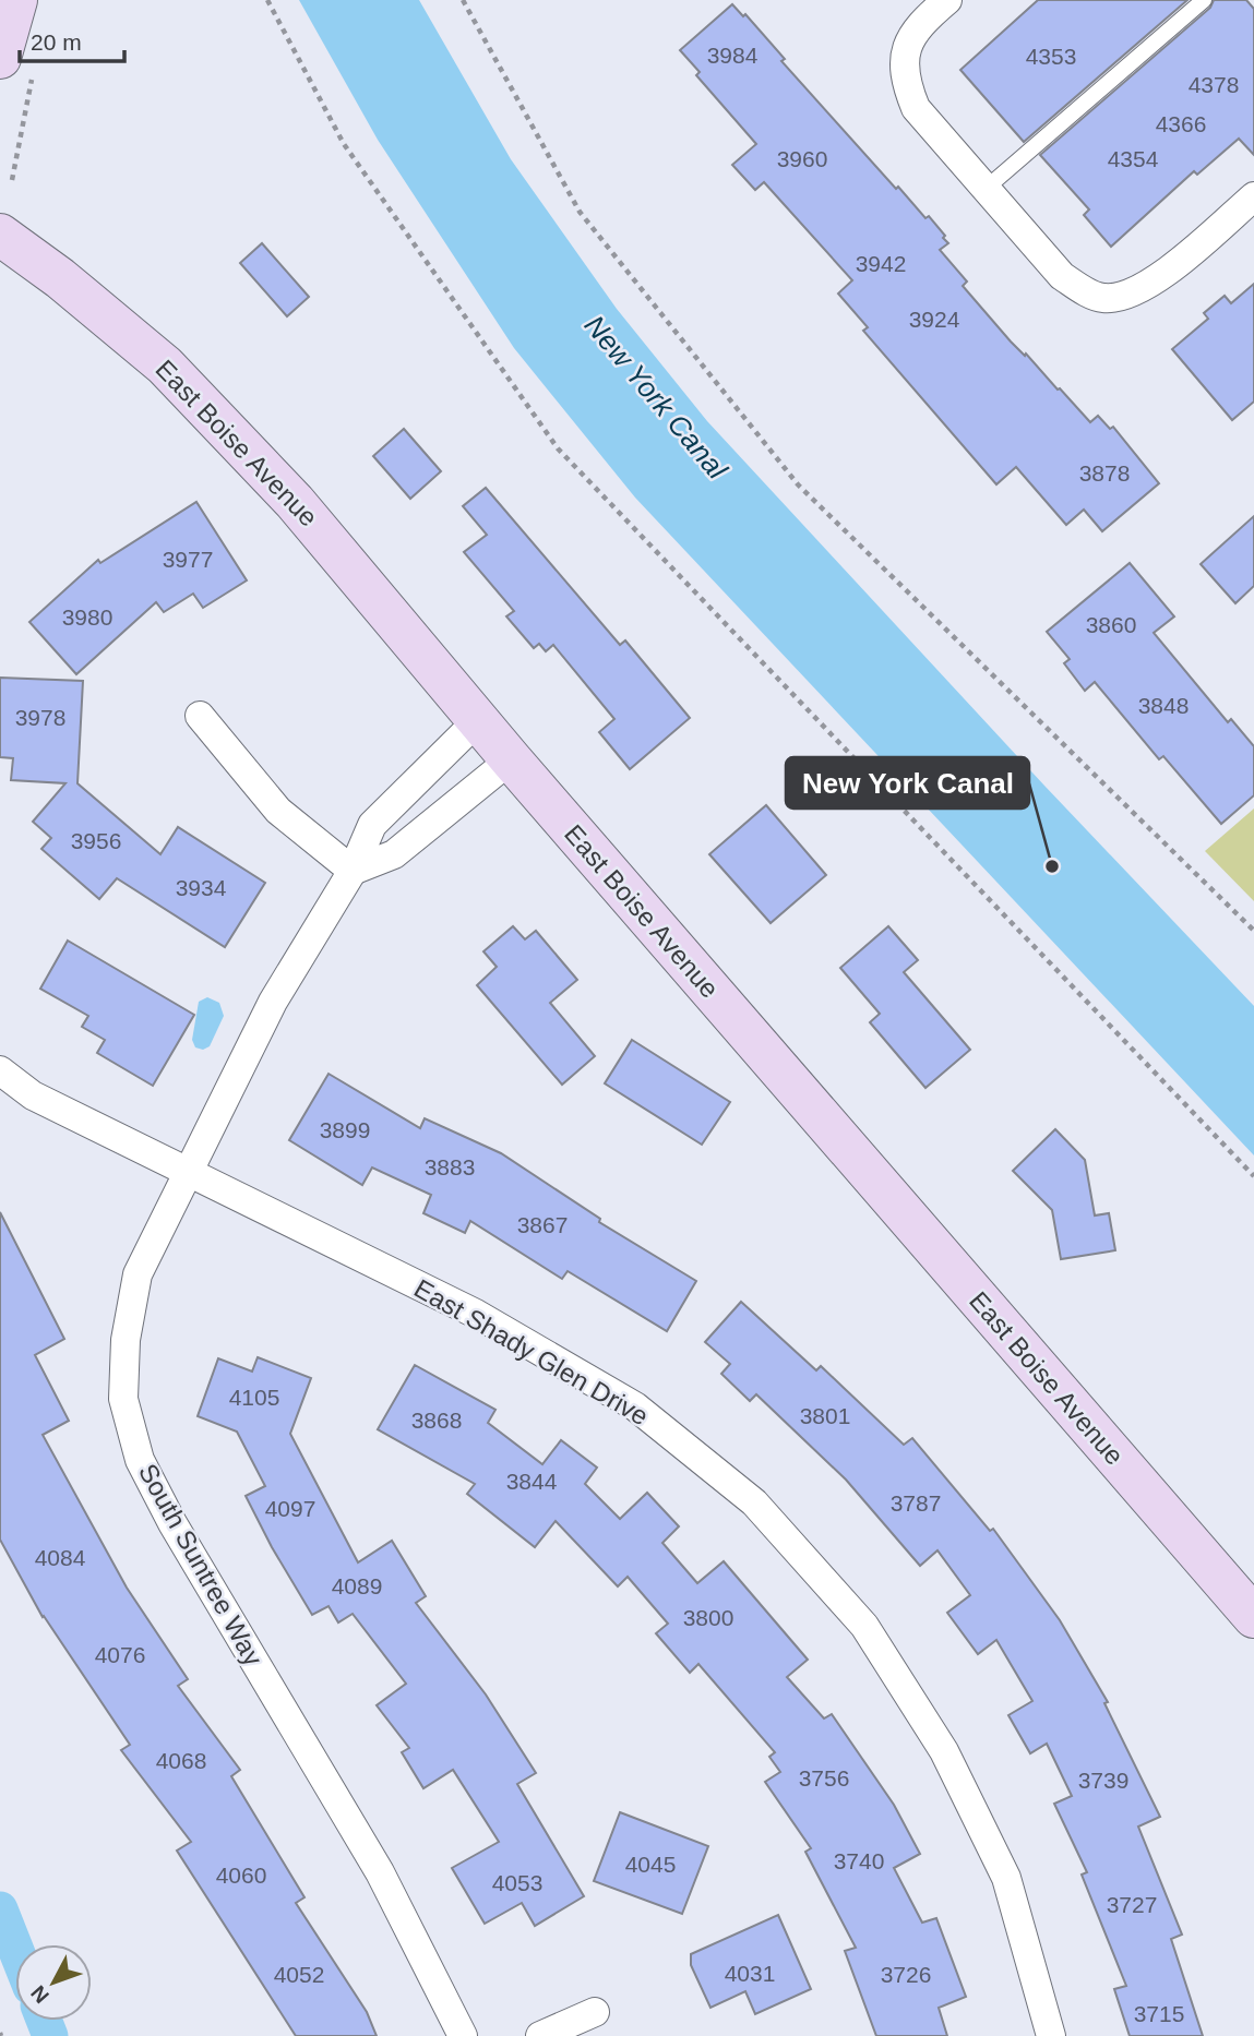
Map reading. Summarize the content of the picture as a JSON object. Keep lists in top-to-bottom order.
{
  "streets": {
    "street": ["East Boise Avenue", "East Shady Glen Drive", "South Suntree Way"]
  },
  "crossings": [
    ["East Boise Avenue", "South Suntree Way"],
    ["East Shady Glen Drive", "South Suntree Way"]
  ],
  "water": ["New York Canal"],
  "places": ["New York Canal"],
  "house_numbers": [
    "3984",
    "4353",
    "4378",
    "4366",
    "3960",
    "4354",
    "3942",
    "3924",
    "3878",
    "3977",
    "3980",
    "3860",
    "3848",
    "3978",
    "3956",
    "3934",
    "3899",
    "3883",
    "3867",
    "4105",
    "3801",
    "3868",
    "3844",
    "3787",
    "4097",
    "4084",
    "4089",
    "3800",
    "4076",
    "4068",
    "3756",
    "3739",
    "3740",
    "4045",
    "4060",
    "4053",
    "3727",
    "4031",
    "4052",
    "3726",
    "3715"
  ],
  "scale_bar": "20 m",
  "north": "bottom left"
}
